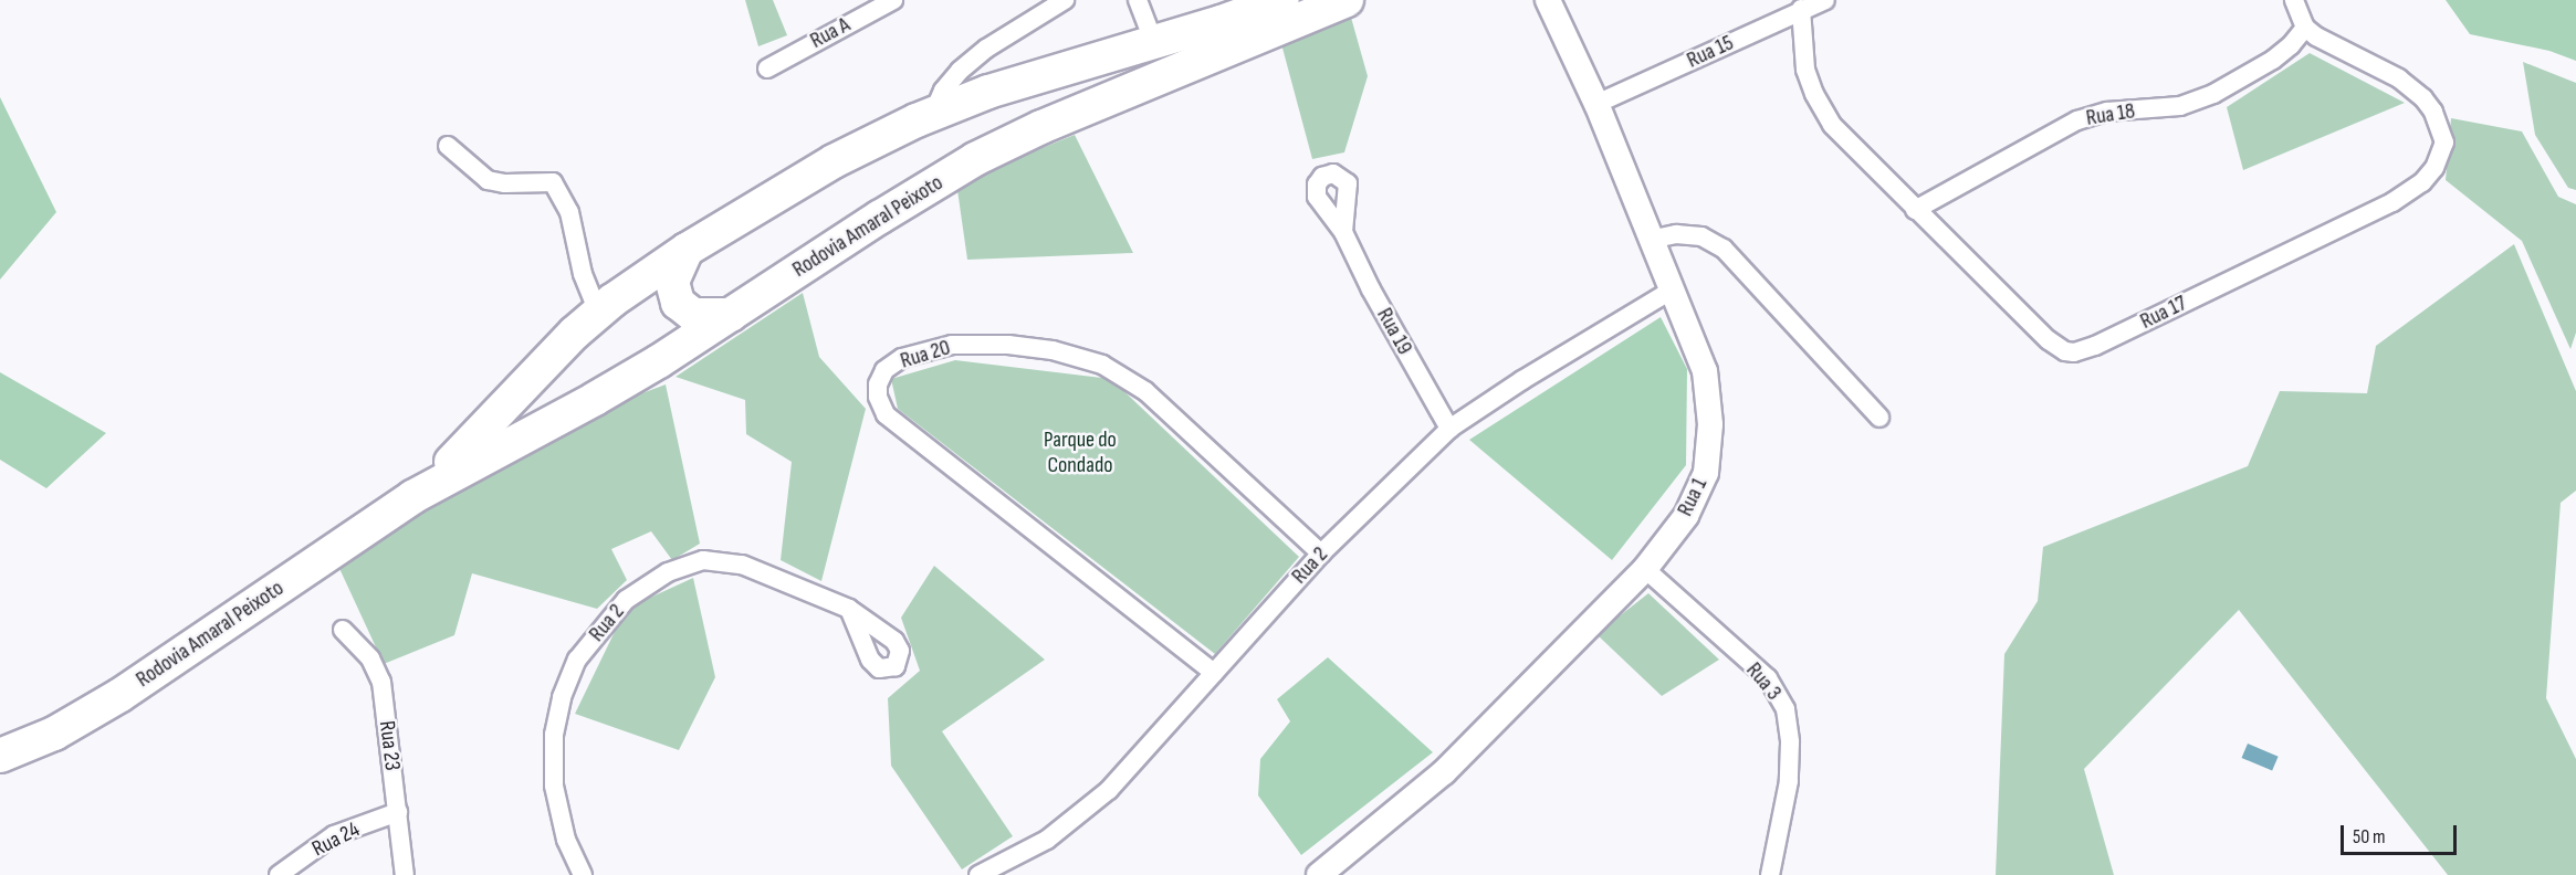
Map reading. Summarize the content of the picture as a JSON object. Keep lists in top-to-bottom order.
{
  "streets": {
    "highway": ["Rodovia Amaral Peixoto"],
    "street": [
      "Rua A",
      "Rua 15",
      "Rua 18",
      "Rua 17",
      "Rua 19",
      "Rua 20",
      "Rua 1",
      "Rua 2",
      "Rua 3",
      "Rua 23",
      "Rua 24"
    ]
  },
  "crossings": [
    ["Rua 15", "Rua 17"],
    ["Rua 15", "Rua 1"],
    ["Rua 18", "Rua 17"],
    ["Rua 19", "Rua 2"],
    ["Rua 20", "Rua 2"],
    ["Rua 1", "Rua 2"],
    ["Rua 1", "Rua 3"],
    ["Rua 23", "Rua 24"]
  ],
  "parks": ["Parque do Condado"],
  "scale_bar": "50 m"
}
